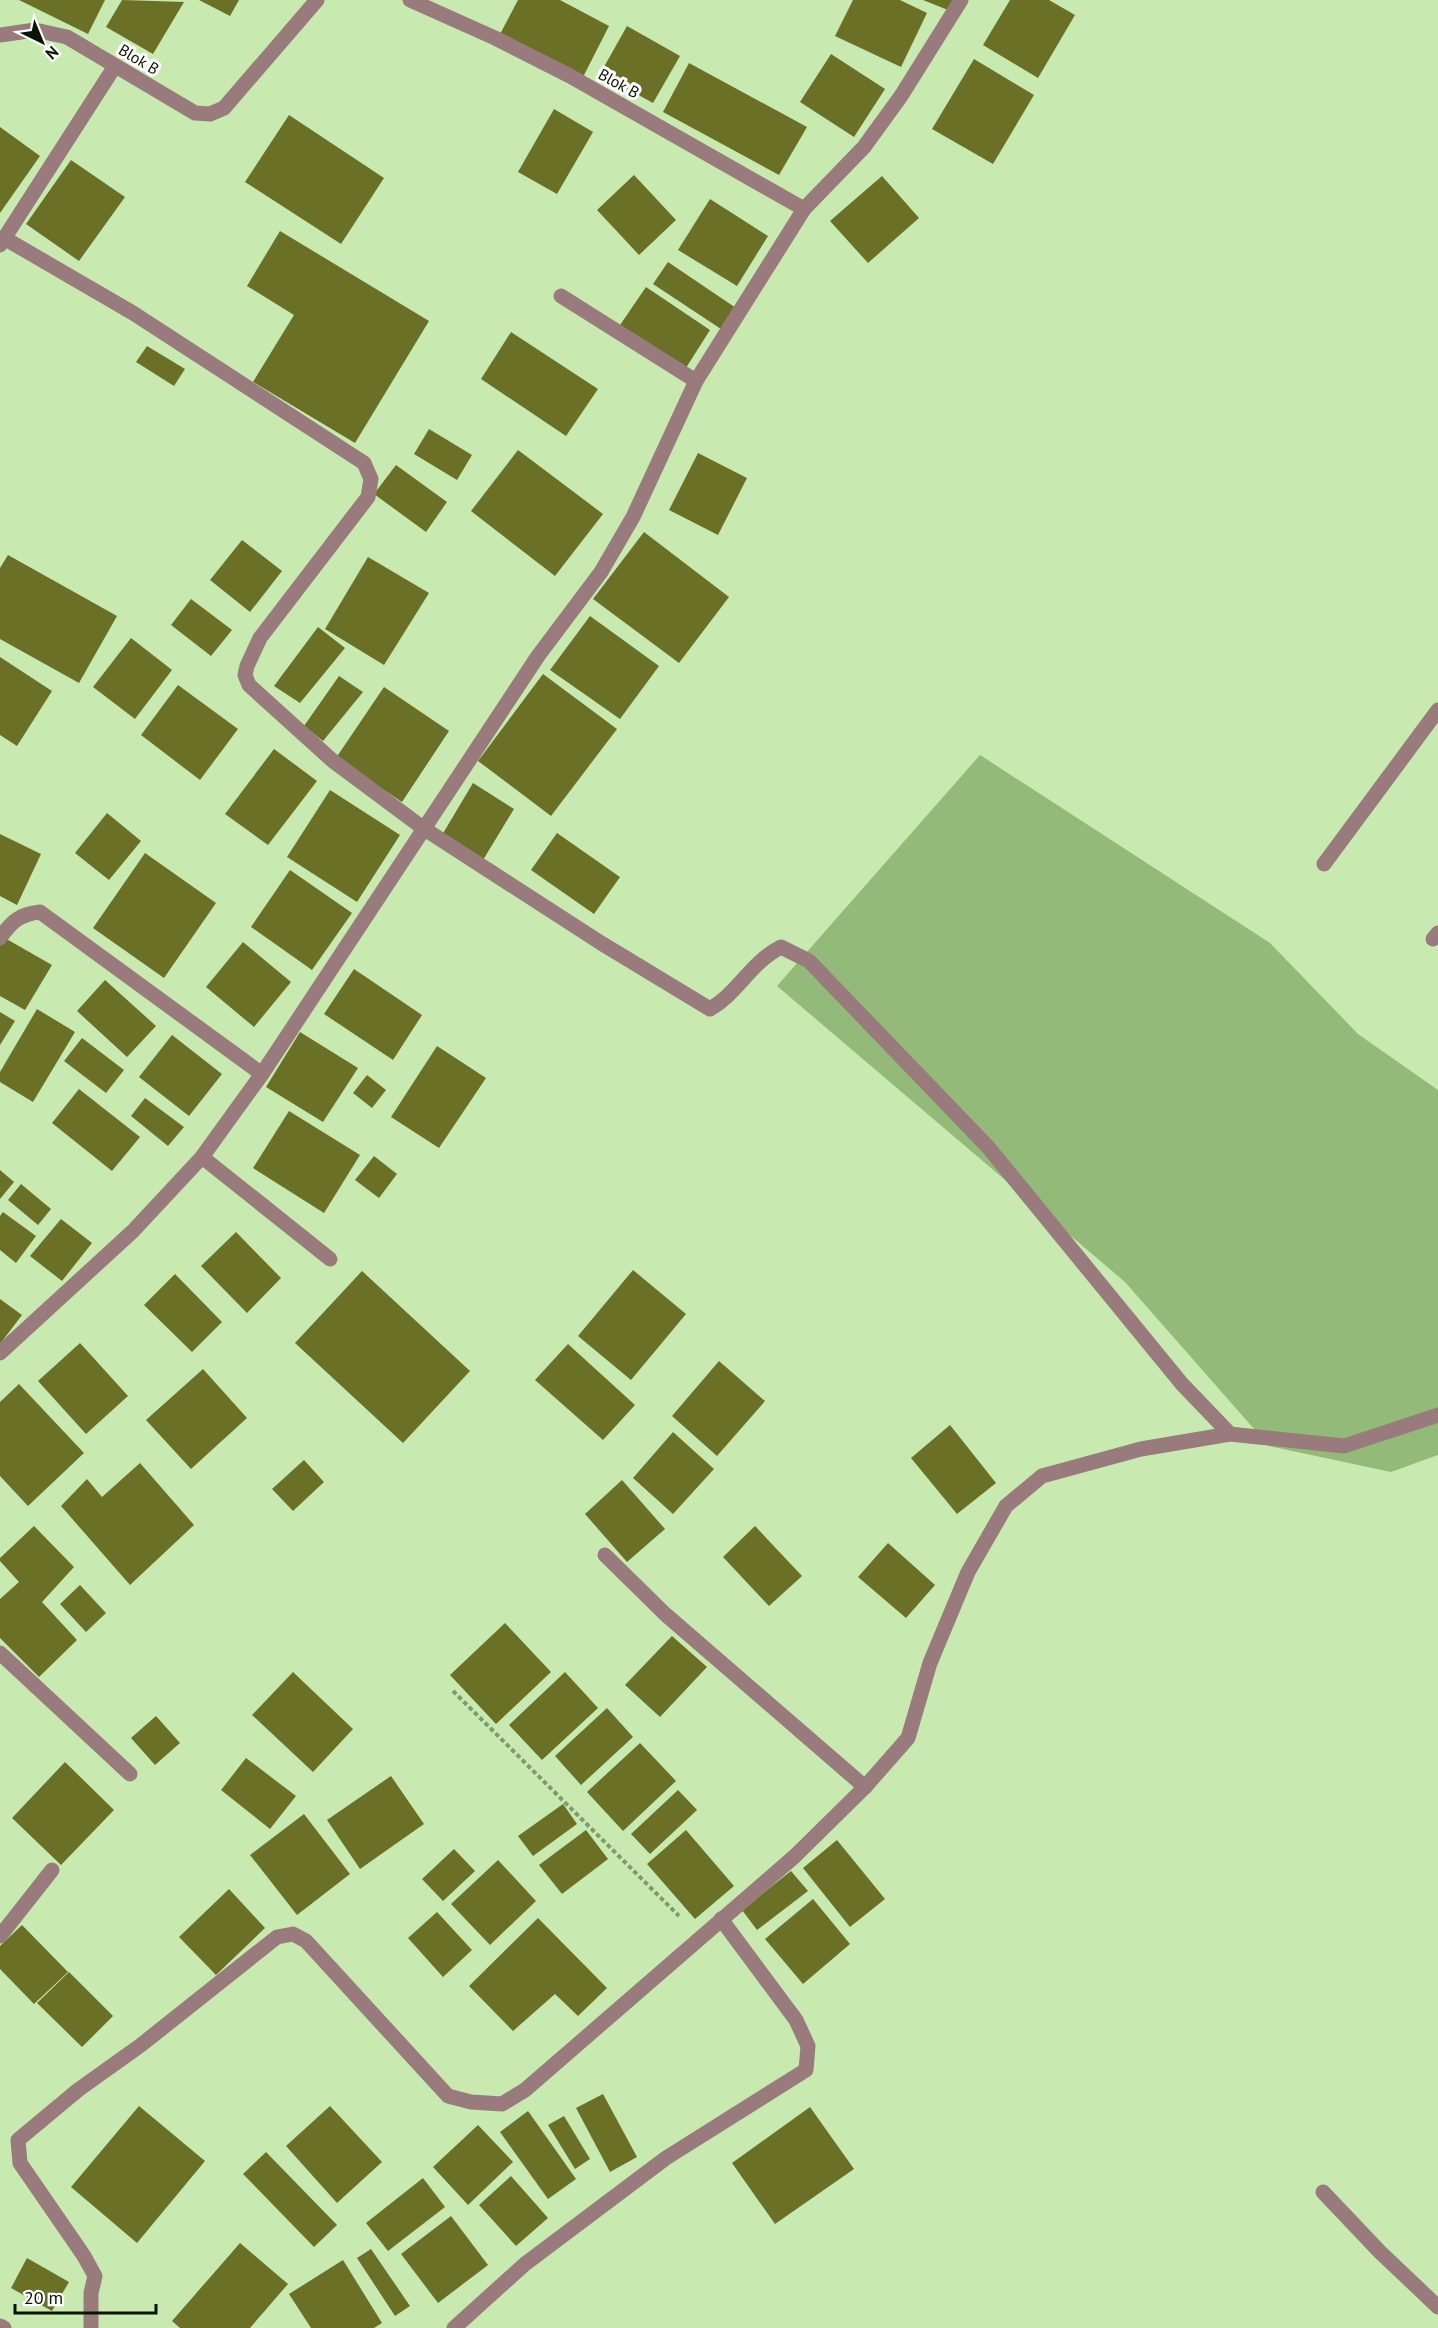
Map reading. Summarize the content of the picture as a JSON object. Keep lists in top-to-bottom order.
{
  "streets": {
    "street": ["Blok B"]
  },
  "scale_bar": "20 m",
  "north": "bottom right"
}
